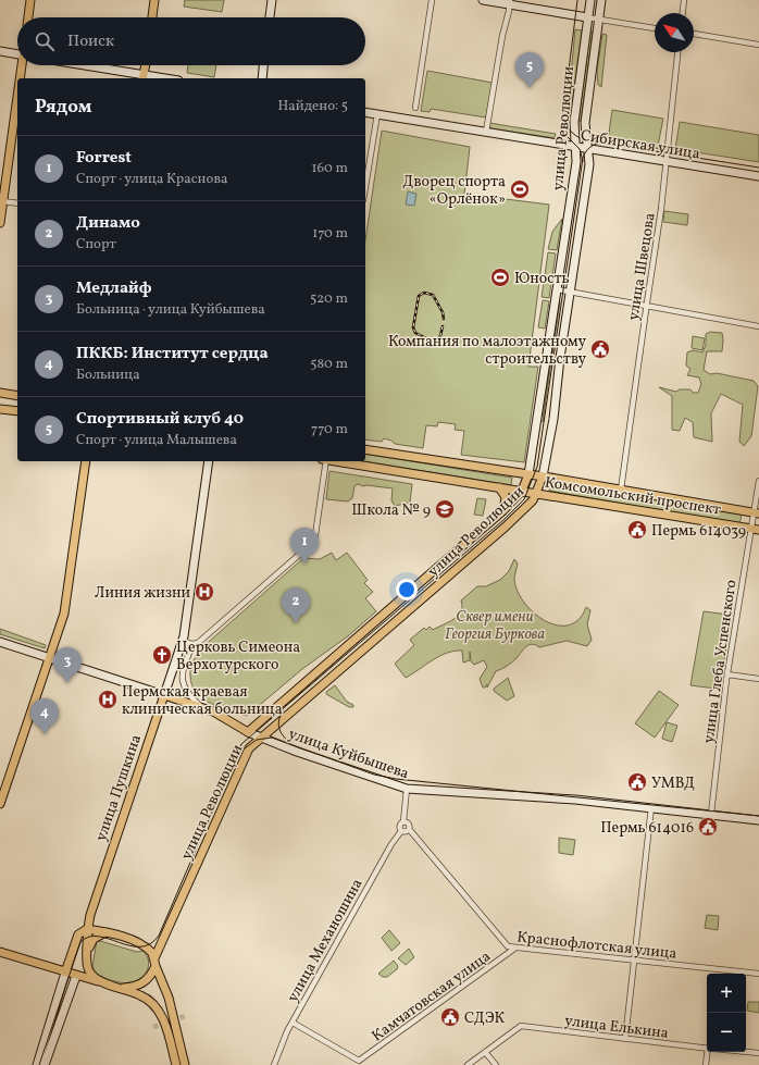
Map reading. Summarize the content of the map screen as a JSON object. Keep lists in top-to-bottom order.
{
  "streets": {
    "main road": [
      "улица Революции",
      "Сибирская улица",
      "Комсомольский проспект",
      "улица Куйбышева",
      "улица Пушкина"
    ],
    "street": [
      "улица Швецова",
      "улица Глеба Успенского",
      "улица Механошина",
      "Краснофлотская улица",
      "Камчатовская улица",
      "улица Елькина"
    ]
  },
  "crossings": [
    ["улица Революции", "Сибирская улица"],
    ["улица Революции", "Комсомольский проспект"],
    ["улица Революции", "улица Куйбышева"],
    ["Сибирская улица", "улица Швецова"],
    ["улица Швецова", "Комсомольский проспект"],
    ["Комсомольский проспект", "улица Глеба Успенского"],
    ["улица Глеба Успенского", "улица Куйбышева"],
    ["улица Куйбышева", "улица Пушкина"],
    ["улица Куйбышева", "улица Механошина"],
    ["улица Механошина", "Краснофлотская улица"],
    ["улица Механошина", "Камчатовская улица"],
    ["Краснофлотская улица", "Камчатовская улица"]
  ],
  "parks": ["Сквер имени Георгия Буркова"],
  "places": {
    "sports": ["Дворец спорта «Орлёнок»", "Юность"],
    "public building": [
      "Компания по малоэтажному строительству",
      "Пермь 614039",
      "УМВД",
      "Пермь 614016",
      "СДЭК"
    ],
    "school or university": ["Школа № 9"],
    "hospital": ["Линия жизни", "Пермская краевая клиническая больница"],
    "church": ["Церковь Симеона Верхотурского"]
  },
  "north": "top left",
  "page": {
    "search": "Поиск",
    "pins": [
      "5",
      "1",
      "2",
      "3",
      "4"
    ],
    "heading": ["Рядом", "Найдено: 5"],
    "list": [
      {
        "mark": "1",
        "name": "Forrest",
        "note": "Спорт · улица Краснова",
        "value": "160 m"
      },
      {
        "mark": "2",
        "name": "Динамо",
        "note": "Спорт",
        "value": "170 m"
      },
      {
        "mark": "3",
        "name": "Медлайф",
        "note": "Больница · улица Куйбышева",
        "value": "520 m"
      },
      {
        "mark": "4",
        "name": "ПККБ: Институт сердца",
        "note": "Больница",
        "value": "580 m"
      },
      {
        "mark": "5",
        "name": "Спортивный клуб 40",
        "note": "Спорт · улица Малышева",
        "value": "770 m"
      }
    ],
    "map_buttons": ["+", "−"]
  }
}
